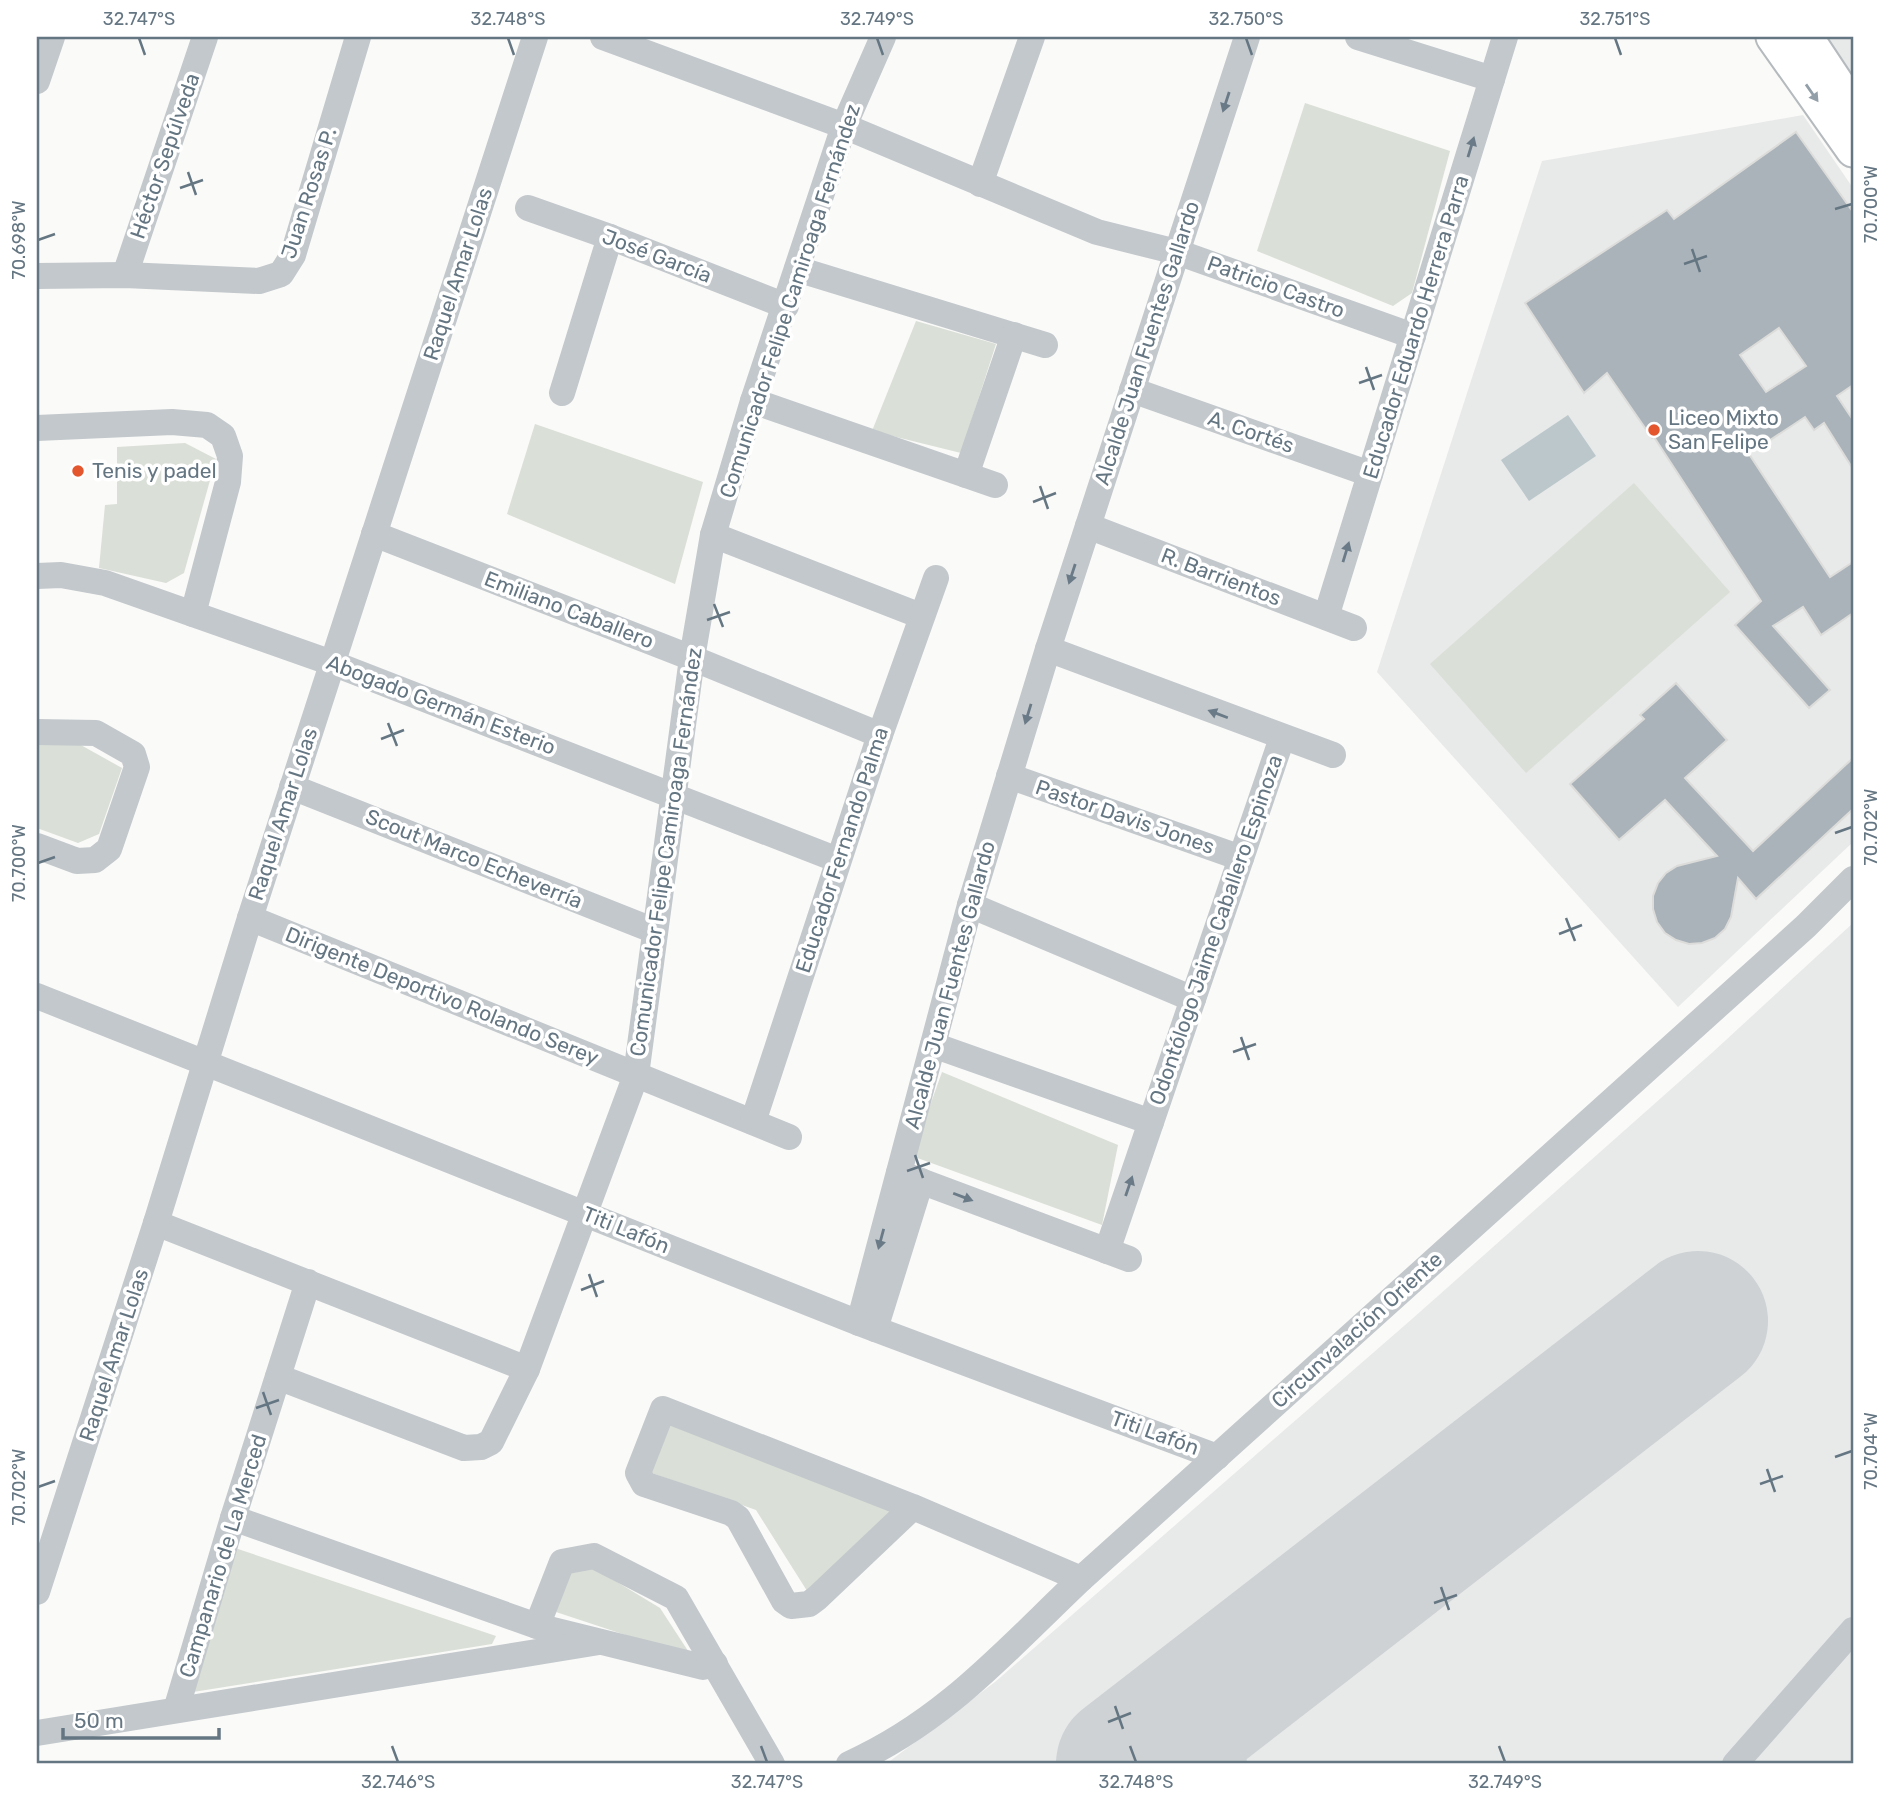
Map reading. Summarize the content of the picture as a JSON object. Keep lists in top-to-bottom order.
{
  "streets": {
    "street": [
      "Héctor Sepúlveda",
      "Juan Rosas P.",
      "José García",
      "Raquel Amar Lolas",
      "Patricio Castro",
      "Comunicador Felipe Camiroaga Fernández",
      "Educador Eduardo Herrera Parra",
      "Alcalde Juan Fuentes Gallardo",
      "A. Cortés",
      "R. Barrientos",
      "Emiliano Caballero",
      "Abogado Germán Esterio",
      "Pastor Davis Jones",
      "Educador Fernando Palma",
      "Scout Marco Echeverría",
      "Odontólogo Jaime Caballero Espinoza",
      "Dirigente Deportivo Rolando Serey",
      "Titi Lafón",
      "Circunvalación Oriente",
      "Campanario de La Merced"
    ]
  },
  "crossings": [
    ["Héctor Sepúlveda", "Juan Rosas P."],
    ["José García", "Comunicador Felipe Camiroaga Fernández"],
    ["Raquel Amar Lolas", "Emiliano Caballero"],
    ["Raquel Amar Lolas", "Abogado Germán Esterio"],
    ["Raquel Amar Lolas", "Scout Marco Echeverría"],
    ["Raquel Amar Lolas", "Dirigente Deportivo Rolando Serey"],
    ["Raquel Amar Lolas", "Titi Lafón"],
    ["Patricio Castro", "Comunicador Felipe Camiroaga Fernández"],
    ["Patricio Castro", "Educador Eduardo Herrera Parra"],
    ["Patricio Castro", "Alcalde Juan Fuentes Gallardo"],
    ["Comunicador Felipe Camiroaga Fernández", "Emiliano Caballero"],
    ["Comunicador Felipe Camiroaga Fernández", "Abogado Germán Esterio"],
    ["Comunicador Felipe Camiroaga Fernández", "Scout Marco Echeverría"],
    ["Comunicador Felipe Camiroaga Fernández", "Dirigente Deportivo Rolando Serey"],
    ["Comunicador Felipe Camiroaga Fernández", "Titi Lafón"],
    ["Comunicador Felipe Camiroaga Fernández", "Campanario de La Merced"],
    ["Educador Eduardo Herrera Parra", "A. Cortés"],
    ["Educador Eduardo Herrera Parra", "R. Barrientos"],
    ["Alcalde Juan Fuentes Gallardo", "A. Cortés"],
    ["Alcalde Juan Fuentes Gallardo", "R. Barrientos"],
    ["Alcalde Juan Fuentes Gallardo", "Pastor Davis Jones"],
    ["Alcalde Juan Fuentes Gallardo", "Odontólogo Jaime Caballero Espinoza"],
    ["Alcalde Juan Fuentes Gallardo", "Titi Lafón"],
    ["Emiliano Caballero", "Educador Fernando Palma"],
    ["Abogado Germán Esterio", "Educador Fernando Palma"],
    ["Pastor Davis Jones", "Odontólogo Jaime Caballero Espinoza"],
    ["Educador Fernando Palma", "Dirigente Deportivo Rolando Serey"],
    ["Titi Lafón", "Circunvalación Oriente"]
  ],
  "one_way": ["Educador Eduardo Herrera Parra"],
  "places": ["Liceo Mixto San Felipe", "Tenis y padel"],
  "scale_bar": "50 m",
  "coordinates": [
    "32.747°S",
    "32.748°S",
    "32.749°S",
    "32.750°S",
    "32.751°S",
    "70.700°W",
    "70.698°W",
    "70.702°W",
    "70.704°W",
    "32.746°S"
  ]
}
